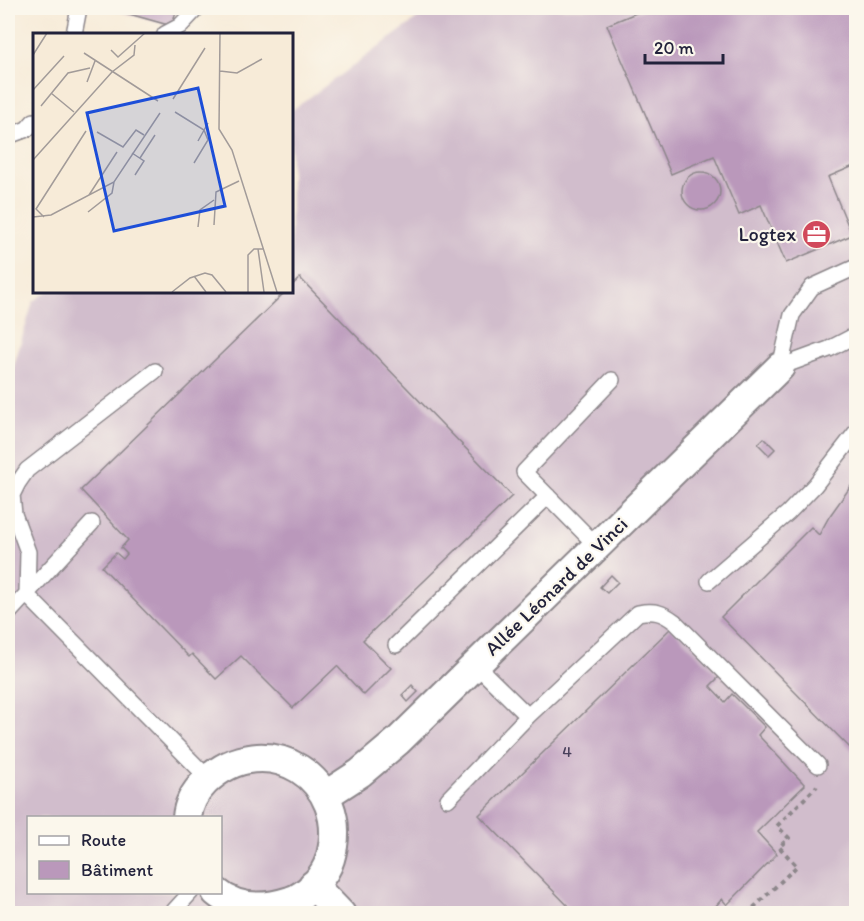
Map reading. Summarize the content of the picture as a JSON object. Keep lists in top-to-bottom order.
{
  "streets": {
    "street": ["Allée Léonard de Vinci"]
  },
  "places": {
    "office": ["Logtex"]
  },
  "house_numbers": ["4"],
  "legend": ["Route", "Bâtiment"],
  "scale_bar": "20 m"
}
